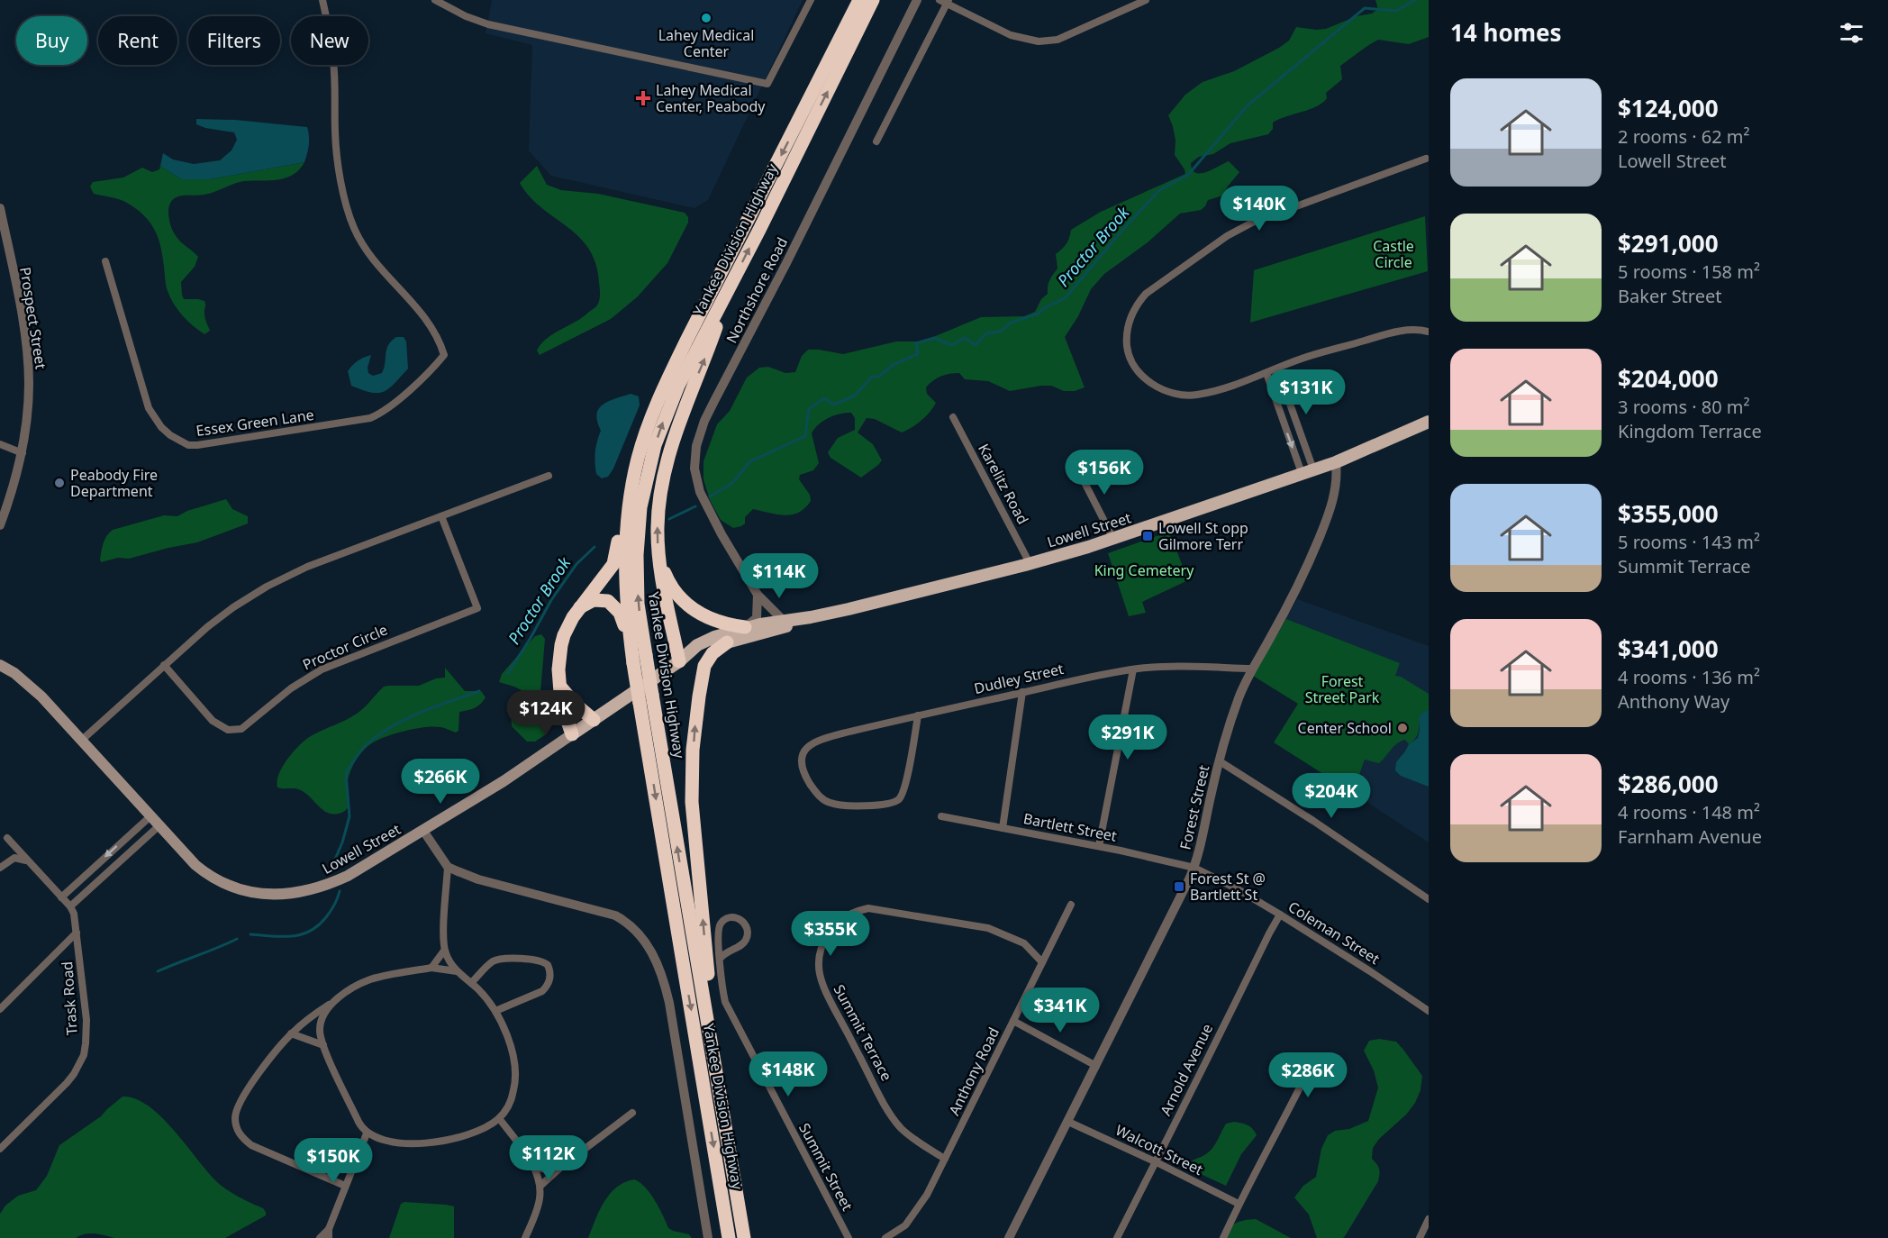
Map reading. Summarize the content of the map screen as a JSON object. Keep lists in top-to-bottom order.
{
  "streets": {
    "highway": ["Yankee Division Highway"],
    "main road": ["Lowell Street"],
    "street": [
      "Northshore Road",
      "Prospect Street",
      "Essex Green Lane",
      "Karelitz Road",
      "Proctor Circle",
      "Dudley Street",
      "Forest Street",
      "Bartlett Street",
      "Coleman Street",
      "Trask Road",
      "Summit Terrace",
      "Arnold Avenue",
      "Anthony Road",
      "Walcott Street",
      "Summit Street"
    ]
  },
  "crossings": [
    ["Northshore Road", "Lowell Street"],
    ["Karelitz Road", "Lowell Street"],
    ["Lowell Street", "Forest Street"],
    ["Dudley Street", "Forest Street"],
    ["Forest Street", "Bartlett Street"],
    ["Forest Street", "Coleman Street"],
    ["Forest Street", "Walcott Street"],
    ["Bartlett Street", "Coleman Street"],
    ["Coleman Street", "Arnold Avenue"],
    ["Summit Terrace", "Anthony Road"],
    ["Arnold Avenue", "Walcott Street"]
  ],
  "water": ["Proctor Brook"],
  "parks": ["Castle Circle", "King Cemetery", "Forest Street Park"],
  "places": {
    "other": ["Lahey Medical Center", "Peabody Fire Department", "Center School"],
    "health": ["Lahey Medical Center, Peabody"],
    "transit": ["Lowell St opp Gilmore Terr", "Forest St @ Bartlett St"]
  },
  "page": {
    "heading": "14 homes",
    "chip": [
      "Buy",
      "Rent",
      "Filters",
      "New"
    ],
    "list": [
      {
        "name": "$124,000",
        "note": "2 rooms · 62 m² · Lowell Street"
      },
      {
        "name": "$291,000",
        "note": "5 rooms · 158 m² · Baker Street"
      },
      {
        "name": "$204,000",
        "note": "3 rooms · 80 m² · Kingdom Terrace"
      },
      {
        "name": "$355,000",
        "note": "5 rooms · 143 m² · Summit Terrace"
      },
      {
        "name": "$341,000",
        "note": "4 rooms · 136 m² · Anthony Way"
      },
      {
        "name": "$286,000",
        "note": "4 rooms · 148 m² · Farnham Avenue"
      }
    ],
    "price": [
      "$140K",
      "$131K",
      "$156K",
      "$114K",
      "$124K",
      "$291K",
      "$266K",
      "$204K",
      "$355K",
      "$341K",
      "$148K",
      "$286K",
      "$112K",
      "$150K"
    ]
  }
}
